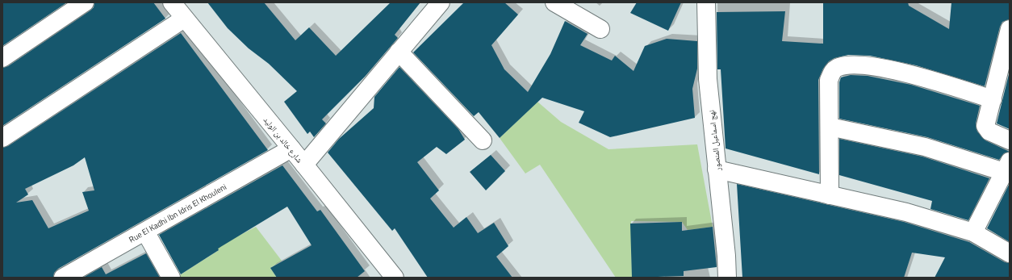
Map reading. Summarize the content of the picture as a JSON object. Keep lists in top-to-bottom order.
{
  "streets": {
    "street": ["شارع خالد بن الوليد", "نهج اسماعيل المنصور", "Rue El Kadhi Ibn Idris El Khouleni"]
  },
  "crossings": [
    ["شارع خالد بن الوليد", "Rue El Kadhi Ibn Idris El Khouleni"]
  ]
}
